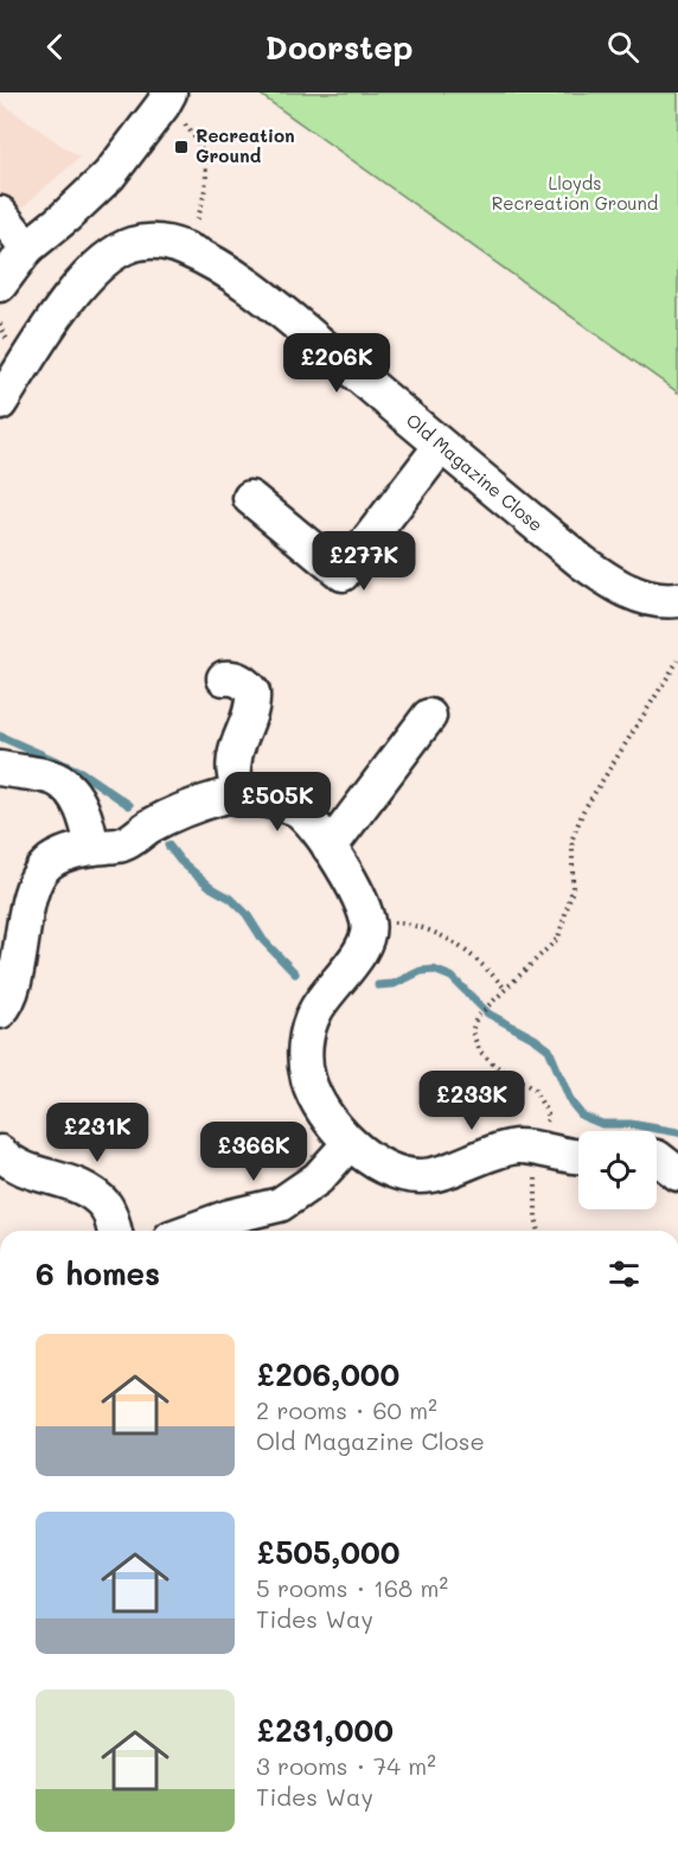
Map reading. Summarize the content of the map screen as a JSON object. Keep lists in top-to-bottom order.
{
  "streets": {
    "street": ["Old Magazine Close"]
  },
  "parks": ["Lloyds Recreation Ground"],
  "places": {
    "transit": ["Recreation Ground"]
  },
  "page": {
    "header": "Doorstep",
    "price": [
      "£206K",
      "£277K",
      "£505K",
      "£233K",
      "£231K",
      "£366K"
    ],
    "heading": "6 homes",
    "list": [
      {
        "name": "£206,000",
        "note": "2 rooms · 60 m² · Old Magazine Close"
      },
      {
        "name": "£505,000",
        "note": "5 rooms · 168 m² · Tides Way"
      },
      {
        "name": "£231,000",
        "note": "3 rooms · 74 m² · Tides Way"
      }
    ]
  }
}
